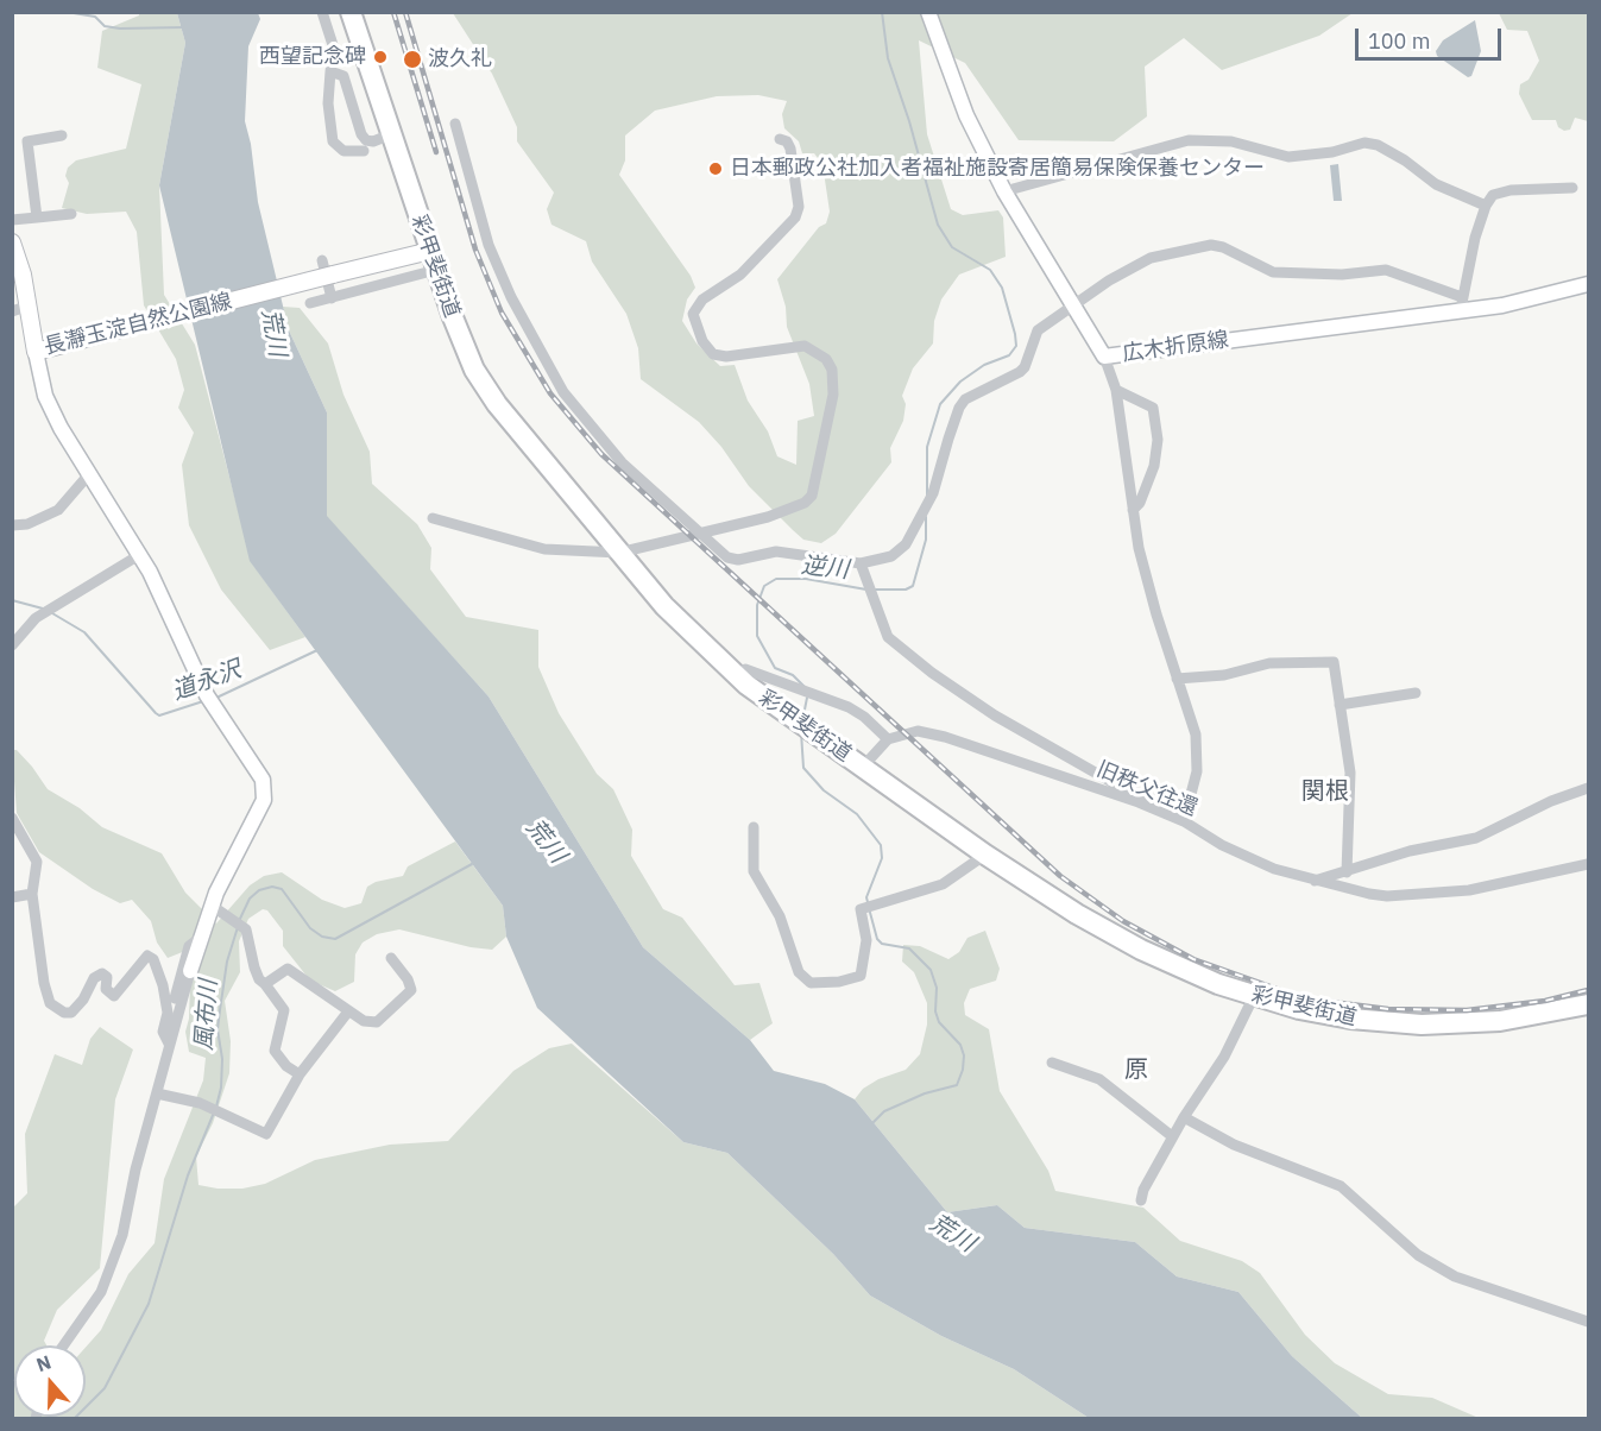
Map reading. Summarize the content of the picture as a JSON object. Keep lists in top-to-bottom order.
{
  "streets": {
    "highway": ["彩甲斐街道"],
    "main road": ["長瀞玉淀自然公園線", "広木折原線"],
    "street": ["旧秩父往還"]
  },
  "crossings": [
    ["彩甲斐街道", "長瀞玉淀自然公園線"]
  ],
  "districts": ["関根", "原"],
  "water": [
    "荒川",
    "逆川",
    "道永沢",
    "風布川"
  ],
  "places": ["西望記念碑", "波久礼", "日本郵政公社加入者福祉施設寄居簡易保険保養センター"],
  "scale_bar": "100 m",
  "north": "top"
}
